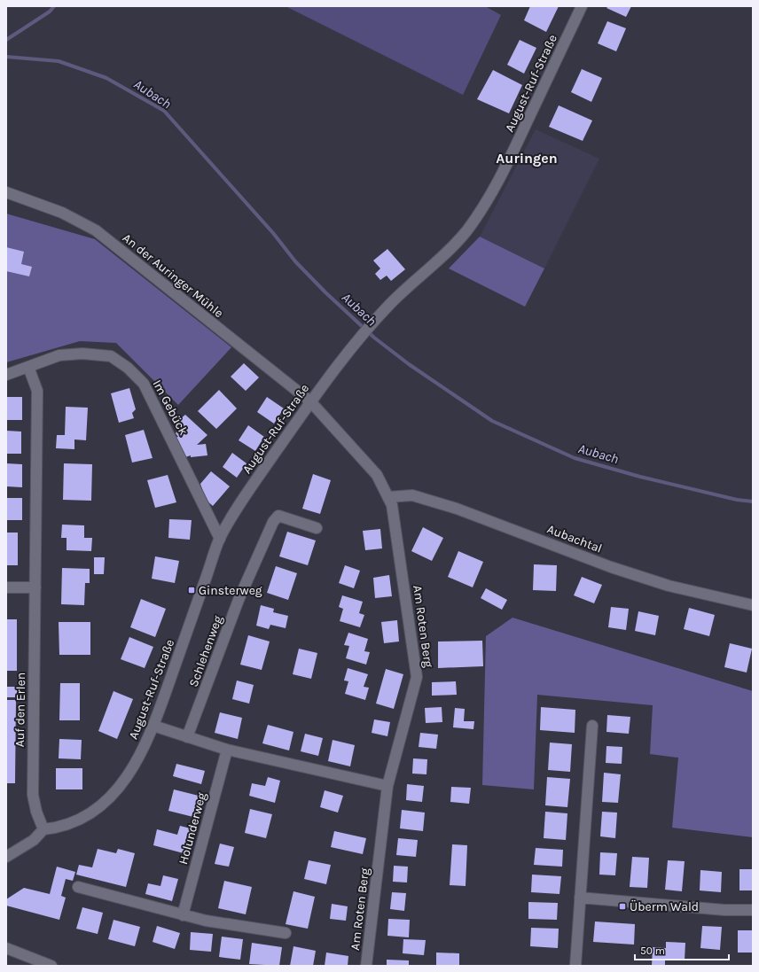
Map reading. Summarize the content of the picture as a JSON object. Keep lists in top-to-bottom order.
{
  "streets": {
    "street": [
      "August-Ruf-Straße",
      "An der Auringer Mühle",
      "Im Gebück",
      "Aubachtal",
      "Am Roten Berg",
      "Schlehenweg",
      "Auf den Erlen",
      "Holunderweg"
    ]
  },
  "crossings": [
    ["August-Ruf-Straße", "An der Auringer Mühle"],
    ["August-Ruf-Straße", "Im Gebück"],
    ["August-Ruf-Straße", "Am Roten Berg"],
    ["August-Ruf-Straße", "Auf den Erlen"],
    ["An der Auringer Mühle", "Am Roten Berg"],
    ["Im Gebück", "Auf den Erlen"],
    ["Aubachtal", "Am Roten Berg"]
  ],
  "districts": ["Auringen"],
  "water": ["Aubach"],
  "places": {
    "transit": ["Ginsterweg", "Überm Wald"]
  },
  "scale_bar": "50 m"
}
